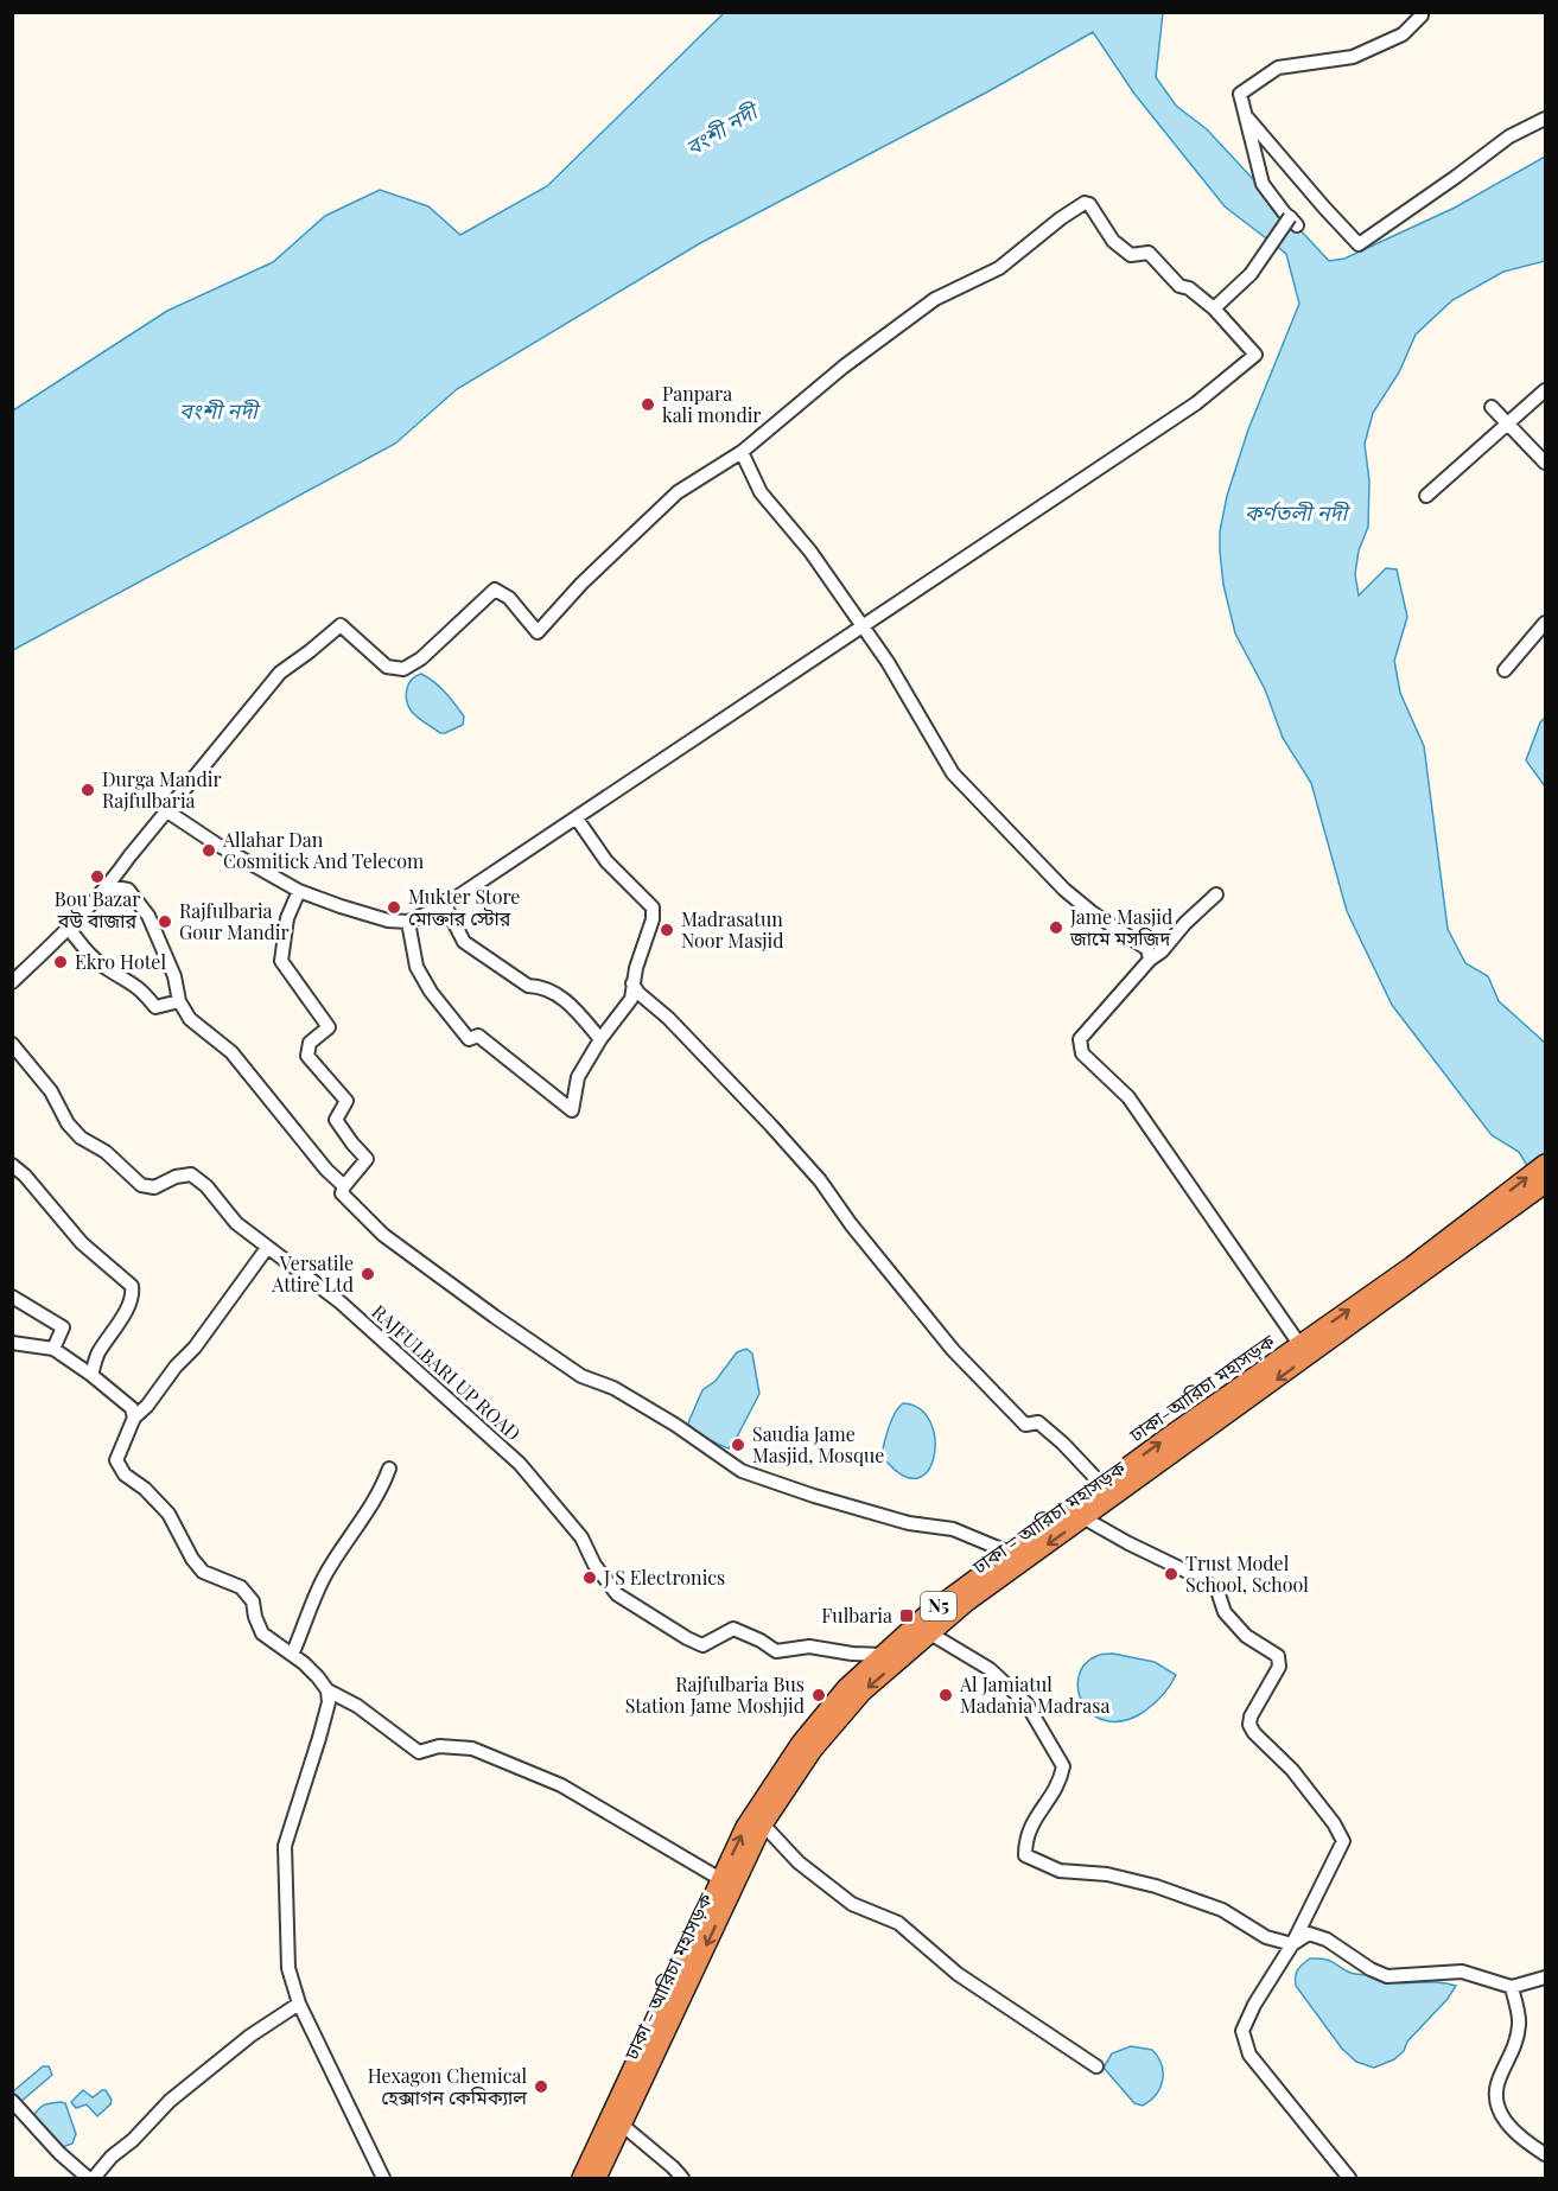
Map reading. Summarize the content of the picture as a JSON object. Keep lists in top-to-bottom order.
{
  "streets": {
    "highway": ["ঢাকা-আরিচা মহাসড়ক", "ঢাকা - আরিচা মহাসড়ক", "N5"],
    "street": ["RAJFULBARI UP ROAD"]
  },
  "crossings": [
    ["RAJFULBARI UP ROAD", "ঢাকা-আরিচা মহাসড়ক"],
    ["ঢাকা-আরিচা মহাসড়ক", "ঢাকা - আরিচা মহাসড়ক"],
    ["ঢাকা-আরিচা মহাসড়ক", "N5"],
    ["ঢাকা - আরিচা মহাসড়ক", "N5"]
  ],
  "one_way": ["ঢাকা-আরিচা মহাসড়ক", "ঢাকা - আরিচা মহাসড়ক"],
  "water": ["বংশী নদী", "কর্ণতলী নদী"],
  "places": {
    "other": [
      "Panpara kali mondir",
      "Durga Mandir Rajfulbaria",
      "Allahar Dan Cosmitick And Telecom",
      "Bou Bazar বউ বাজার",
      "Mukter Store মোক্তার স্টোর",
      "Rajfulbaria Gour Mandir",
      "Jame Masjid জামে মসজিদ",
      "Madrasatun Noor Masjid",
      "Ekro Hotel",
      "Versatile Attire Ltd",
      "Saudia Jame Masjid, Mosque",
      "Trust Model School, School",
      "J S Electronics",
      "Rajfulbaria Bus Station Jame Moshjid",
      "Al Jamiatul Madania Madrasa",
      "Hexagon Chemical হেক্সাগন কেমিক্যাল"
    ],
    "transit": ["Fulbaria"]
  }
}
